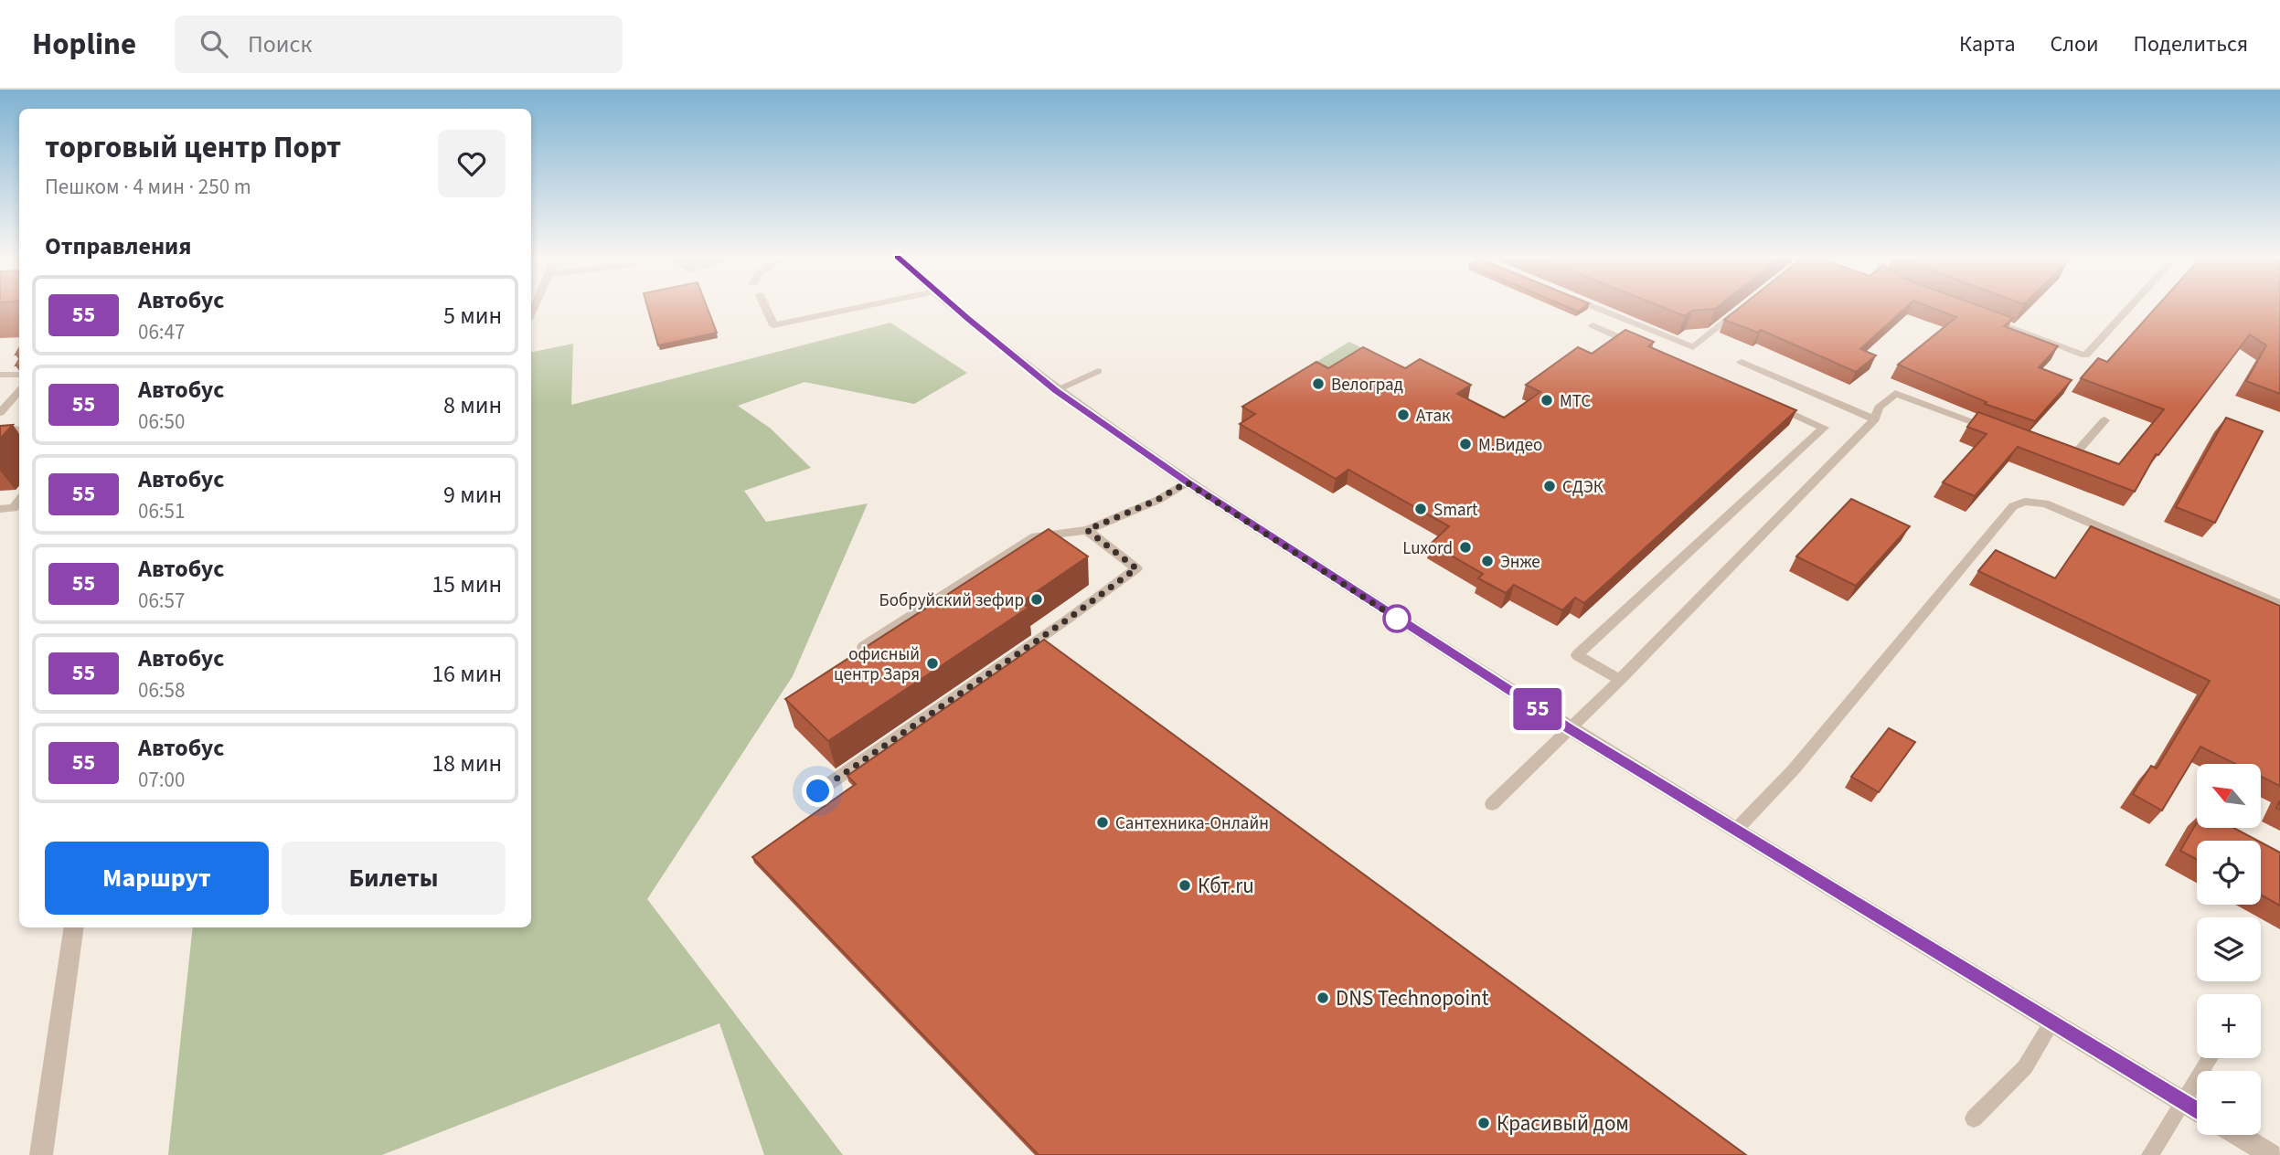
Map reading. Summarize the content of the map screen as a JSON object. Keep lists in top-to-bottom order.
{
  "places": [
    "Велоград",
    "МТС",
    "Атак",
    "М.Видео",
    "СДЭК",
    "Smart",
    "Luxord",
    "Энже",
    "Бобруйский зефир",
    "офисный центр Заря",
    "Сантехника-Онлайн",
    "Кбт.ru",
    "DNS Technopoint",
    "Красивый дом"
  ],
  "lines": ["bus line 55"],
  "north": "top left",
  "page": {
    "header": "Hopline",
    "search": "Поиск",
    "nav": ["Карта", "Слои", "Поделиться"],
    "on_map": "55",
    "heading": [
      ["торговый центр Порт", "Пешком · 4 мин · 250 m"],
      "Отправления"
    ],
    "list": [
      {
        "mark": "55",
        "name": "Автобус",
        "note": "06:47",
        "value": "5 мин"
      },
      {
        "mark": "55",
        "name": "Автобус",
        "note": "06:50",
        "value": "8 мин"
      },
      {
        "mark": "55",
        "name": "Автобус",
        "note": "06:51",
        "value": "9 мин"
      },
      {
        "mark": "55",
        "name": "Автобус",
        "note": "06:57",
        "value": "15 мин"
      },
      {
        "mark": "55",
        "name": "Автобус",
        "note": "06:58",
        "value": "16 мин"
      },
      {
        "mark": "55",
        "name": "Автобус",
        "note": "07:00",
        "value": "18 мин"
      }
    ],
    "map_buttons": ["+", "−"],
    "buttons": ["Маршрут", "Билеты"]
  }
}
